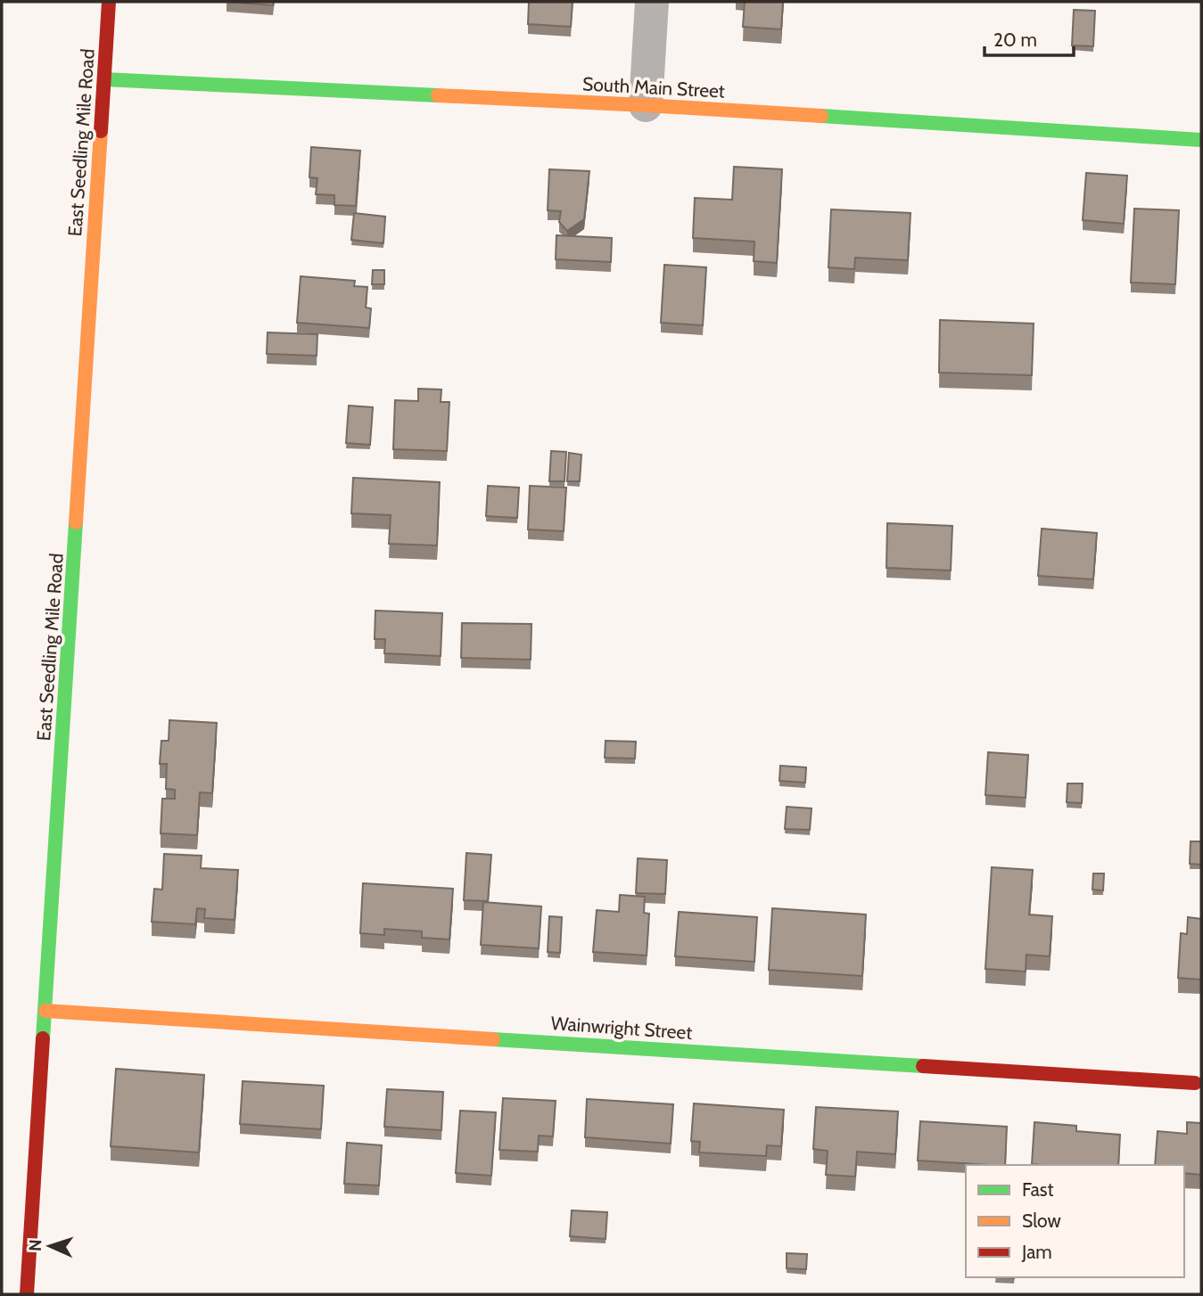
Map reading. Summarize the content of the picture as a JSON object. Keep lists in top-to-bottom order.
{
  "streets": {
    "street": ["South Main Street", "East Seedling Mile Road", "Wainwright Street"]
  },
  "crossings": [
    ["South Main Street", "East Seedling Mile Road"],
    ["East Seedling Mile Road", "Wainwright Street"]
  ],
  "legend": ["Fast", "Slow", "Jam"],
  "scale_bar": "20 m",
  "north": "left"
}
